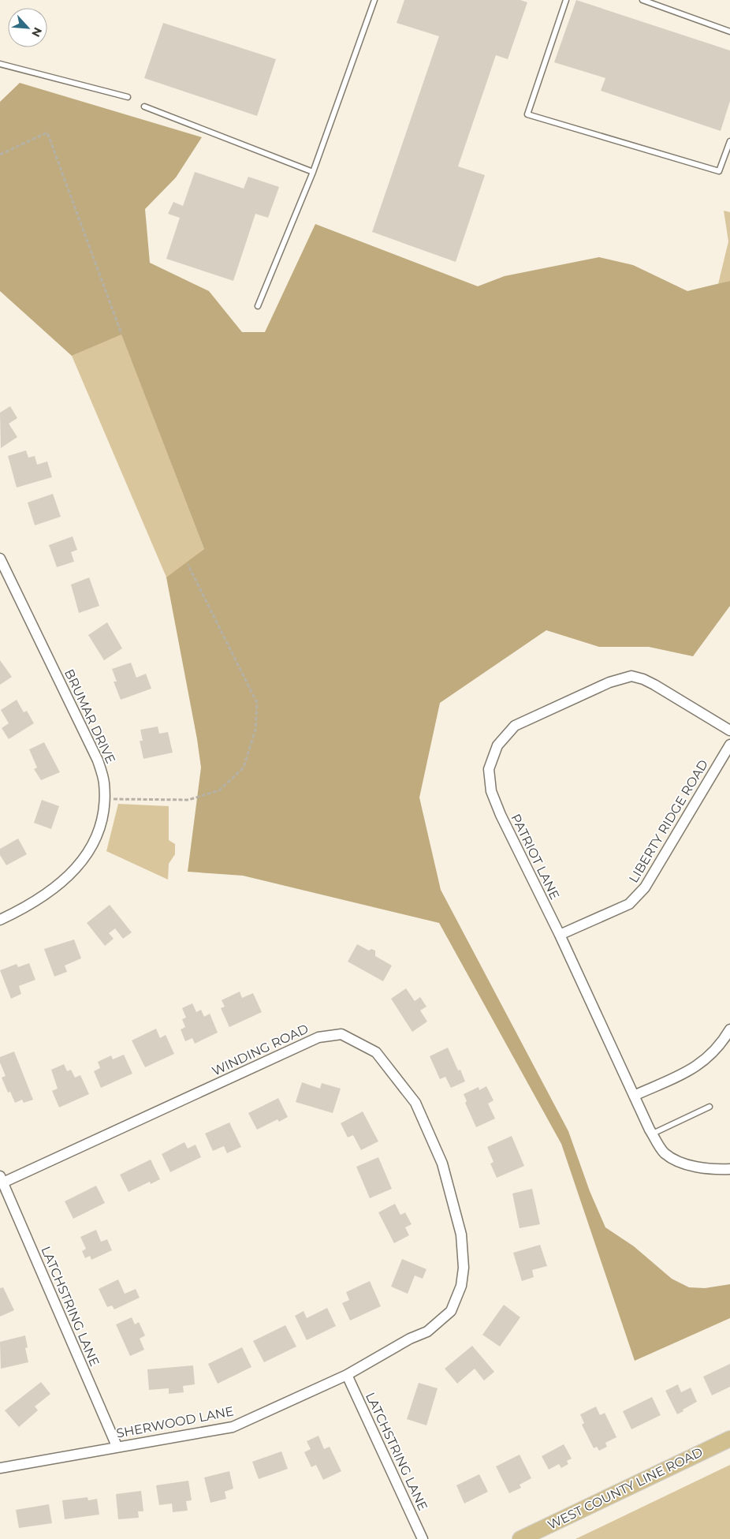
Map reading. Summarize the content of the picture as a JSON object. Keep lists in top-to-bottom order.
{
  "streets": {
    "main road": ["WEST COUNTY LINE ROAD"],
    "street": [
      "BRUMAR DRIVE",
      "LIBERTY RIDGE ROAD",
      "PATRIOT LANE",
      "WINDING ROAD",
      "LATCHSTRING LANE",
      "SHERWOOD LANE"
    ]
  },
  "crossings": [
    ["LIBERTY RIDGE ROAD", "PATRIOT LANE"],
    ["WINDING ROAD", "LATCHSTRING LANE"],
    ["WINDING ROAD", "SHERWOOD LANE"],
    ["LATCHSTRING LANE", "SHERWOOD LANE"]
  ],
  "north": "bottom right"
}
